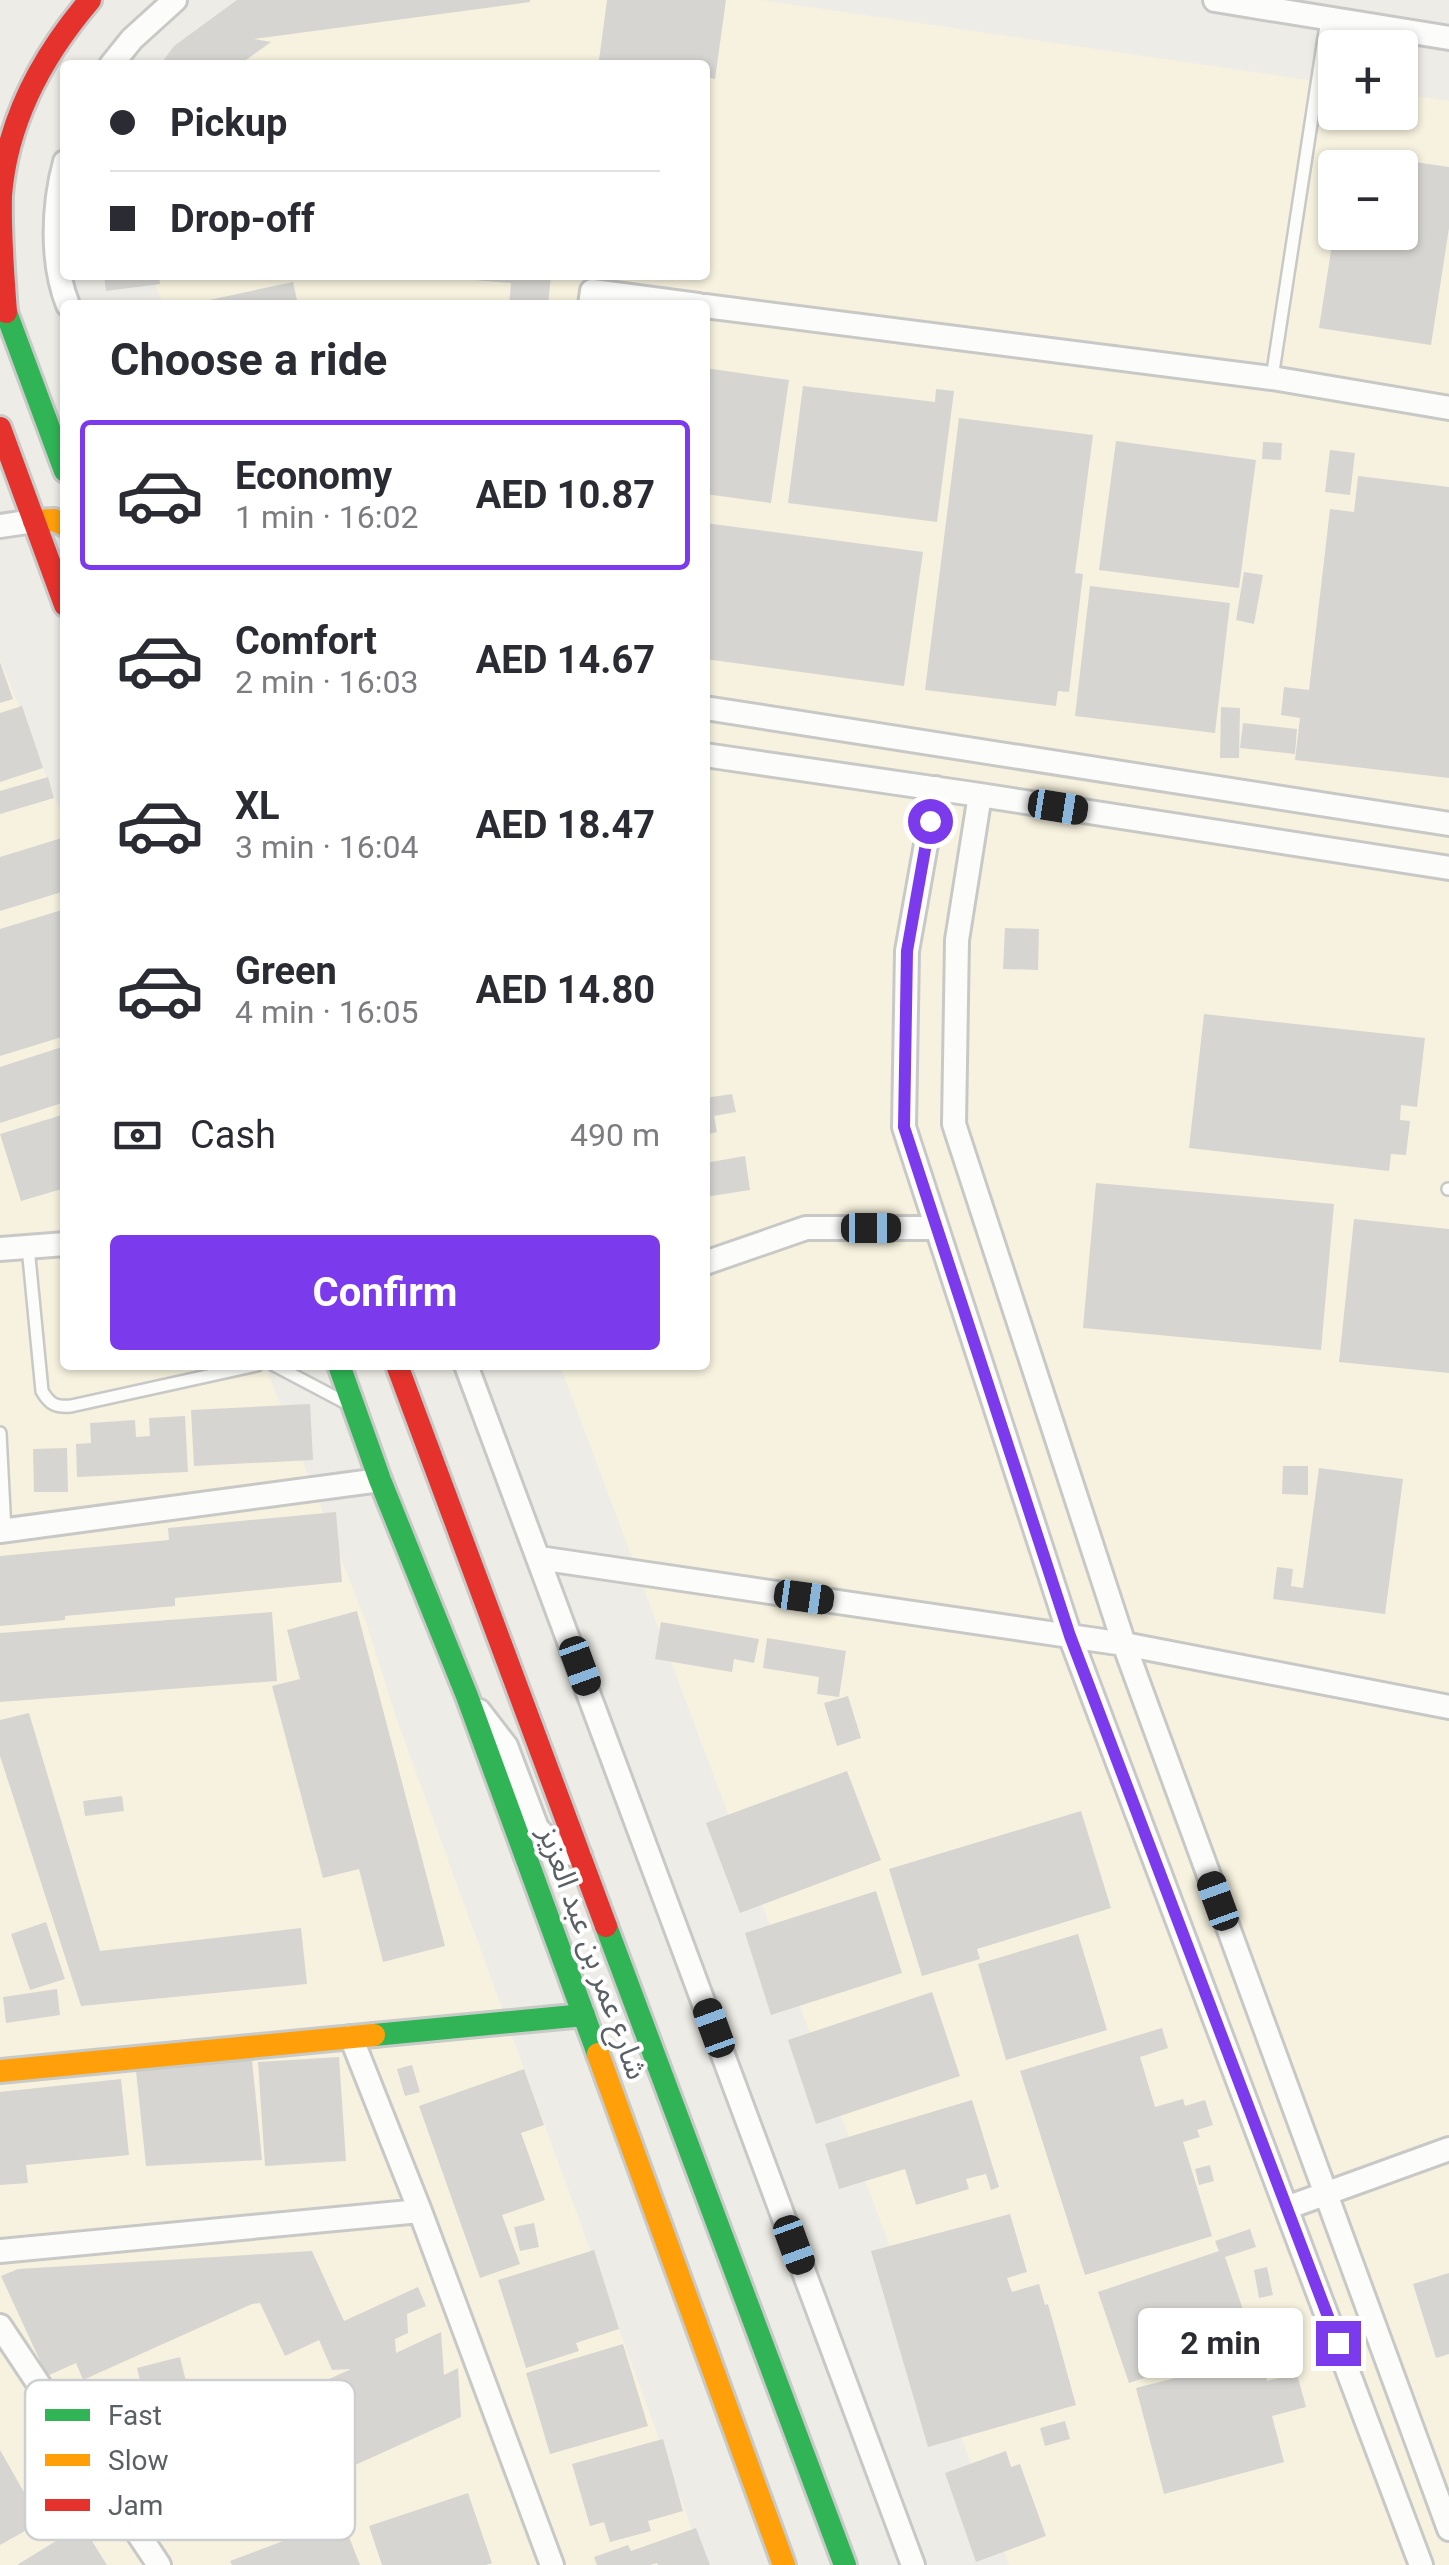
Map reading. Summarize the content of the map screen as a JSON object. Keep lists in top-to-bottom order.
{
  "streets": {
    "main road": ["شارع عمر بن عبد العزيز"]
  },
  "legend": ["Fast", "Slow", "Jam"],
  "page": {
    "map_buttons": ["+", "−"],
    "banner": ["Pickup", "Drop-off"],
    "heading": "Choose a ride",
    "list": [
      {
        "name": "Economy",
        "note": "1 min · 16:02",
        "value": "AED 10.87"
      },
      {
        "name": "Comfort",
        "note": "2 min · 16:03",
        "value": "AED 14.67"
      },
      {
        "name": "XL",
        "note": "3 min · 16:04",
        "value": "AED 18.47"
      },
      {
        "name": "Green",
        "note": "4 min · 16:05",
        "value": "AED 14.80"
      }
    ],
    "pay": ["Cash", "490 m"],
    "buttons": "Confirm",
    "bubble": "2 min"
  }
}
